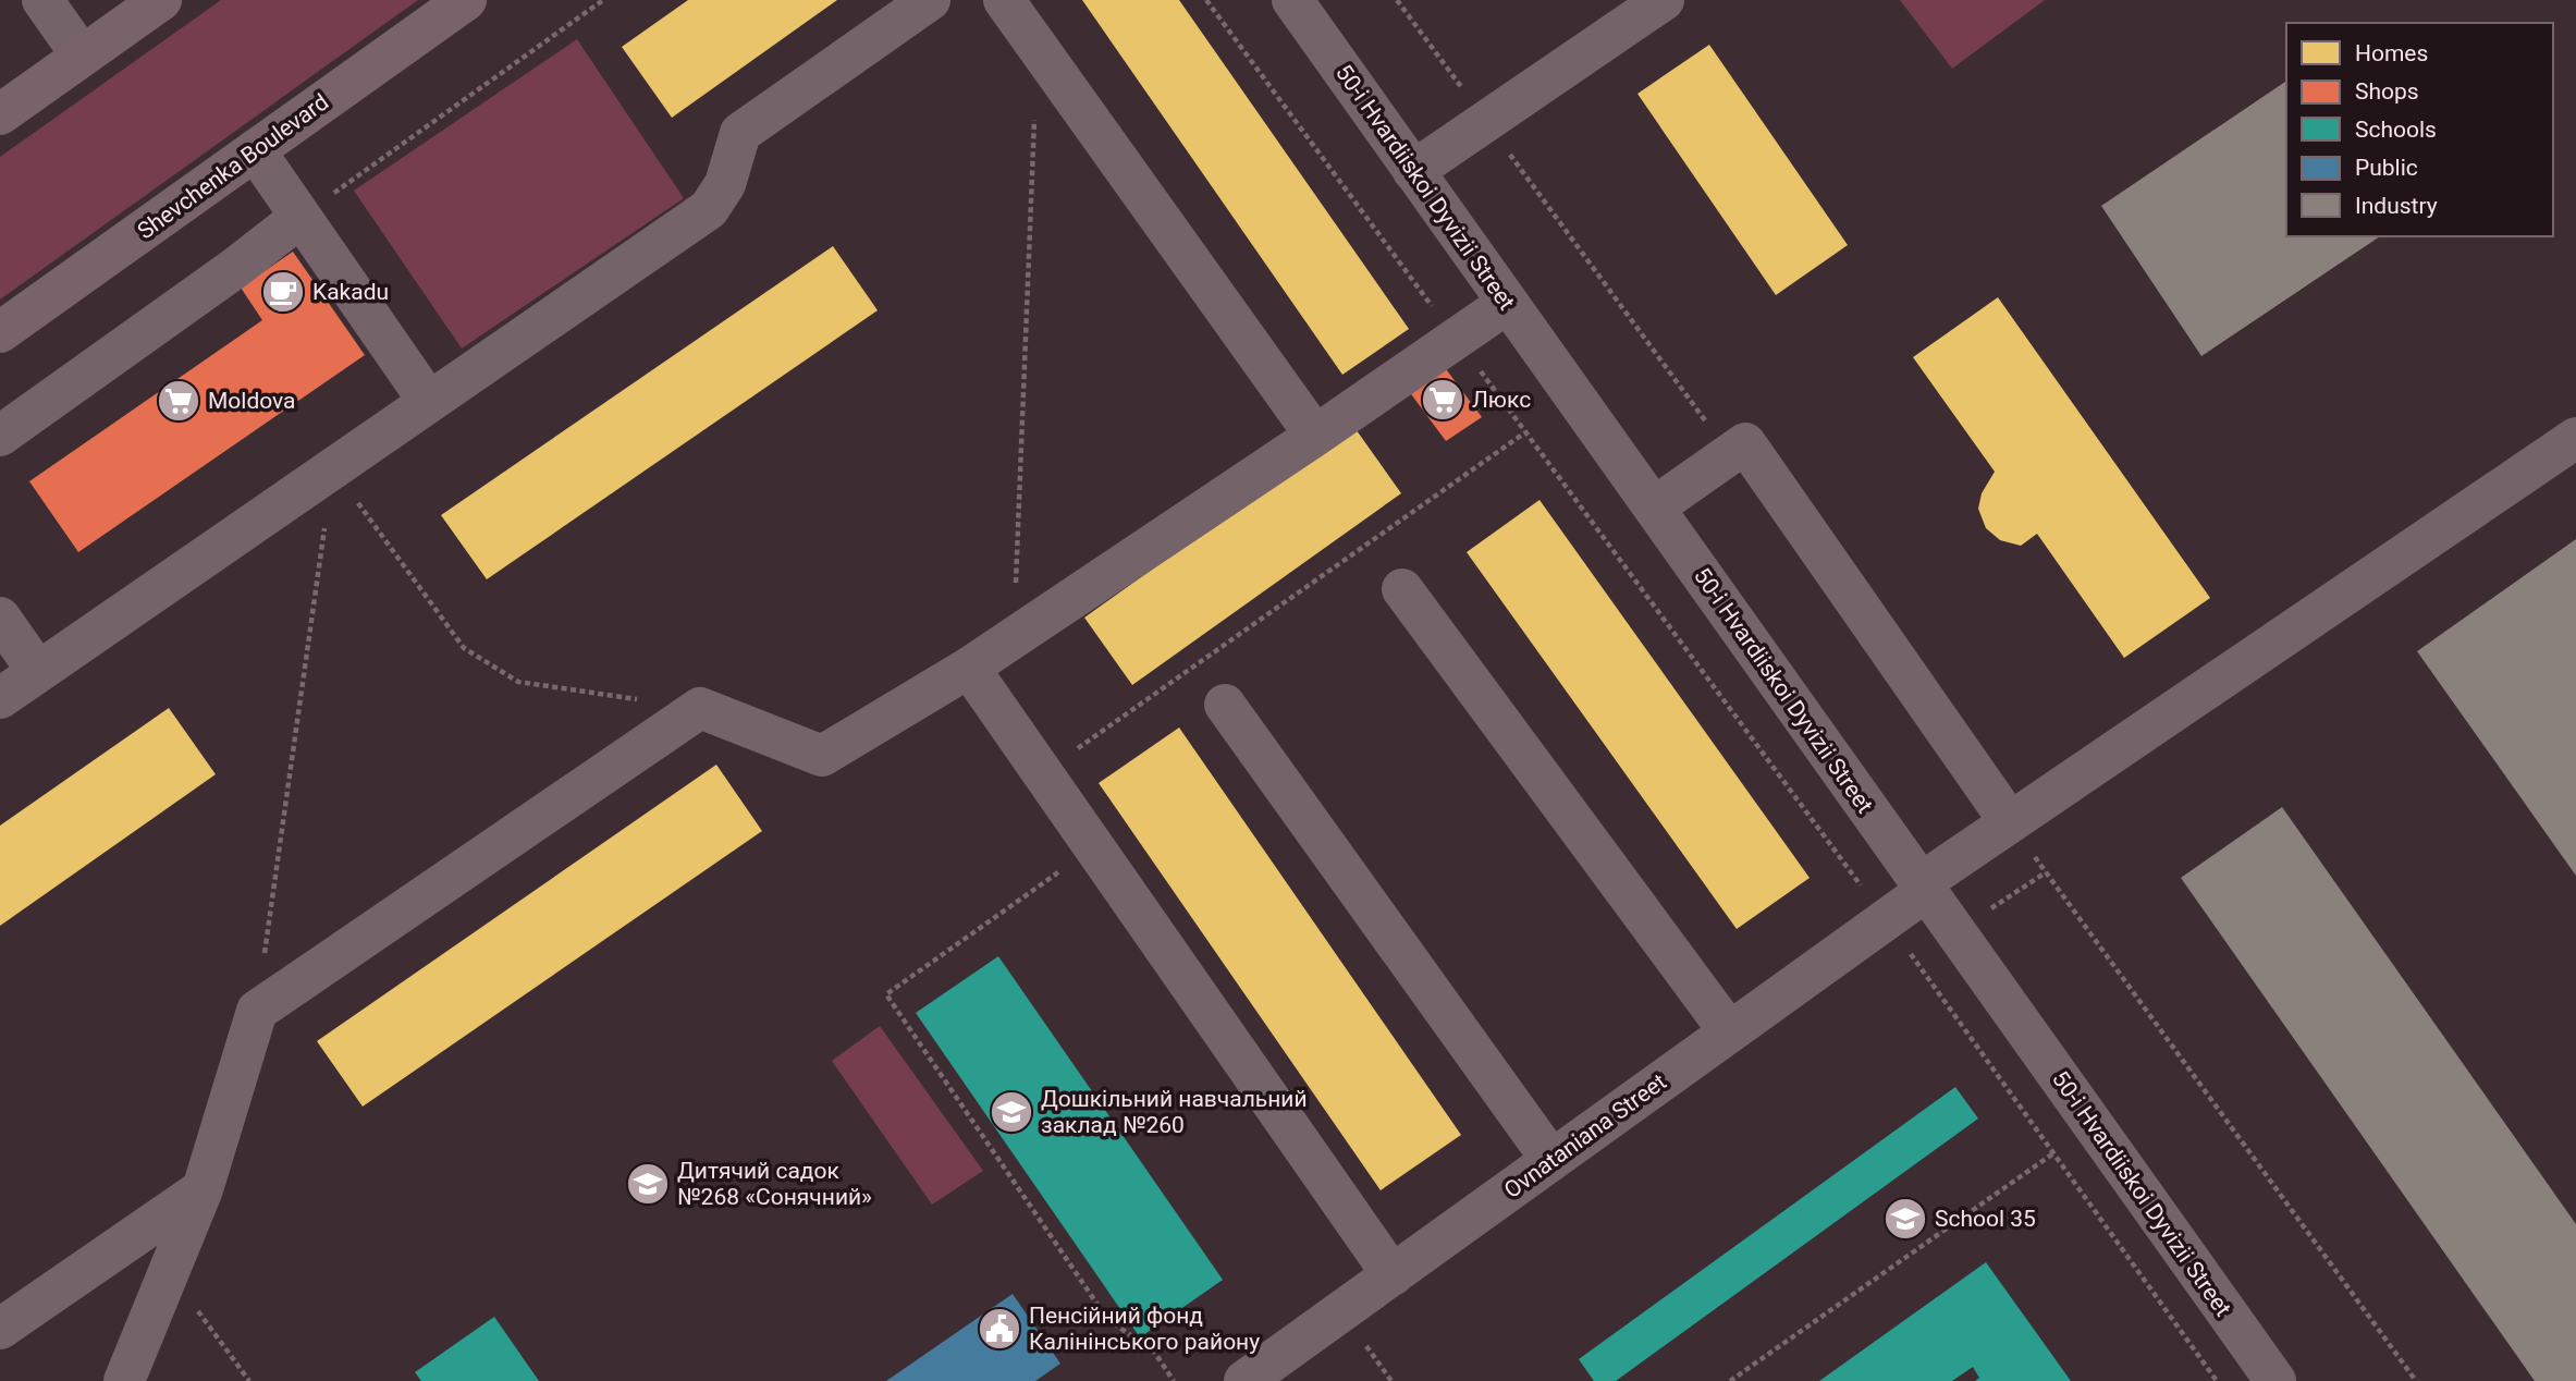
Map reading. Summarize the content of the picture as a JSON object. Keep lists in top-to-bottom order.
{
  "streets": {
    "main road": ["Shevchenka Boulevard"],
    "street": ["50-i Hvardiiskoi Dyvizii Street", "Ovnataniana Street"]
  },
  "crossings": [
    ["50-i Hvardiiskoi Dyvizii Street", "Ovnataniana Street"]
  ],
  "places": {
    "cafe": ["Kakadu"],
    "supermarket": ["Люкс", "Moldova"],
    "school or university": ["Дошкільний навчальний заклад №260", "Дитячий садок №268 «Сонячний»", "School 35"],
    "public building": ["Пенсійний фонд Калінінського району"]
  },
  "legend": [
    "Homes",
    "Shops",
    "Schools",
    "Public",
    "Industry"
  ]
}
